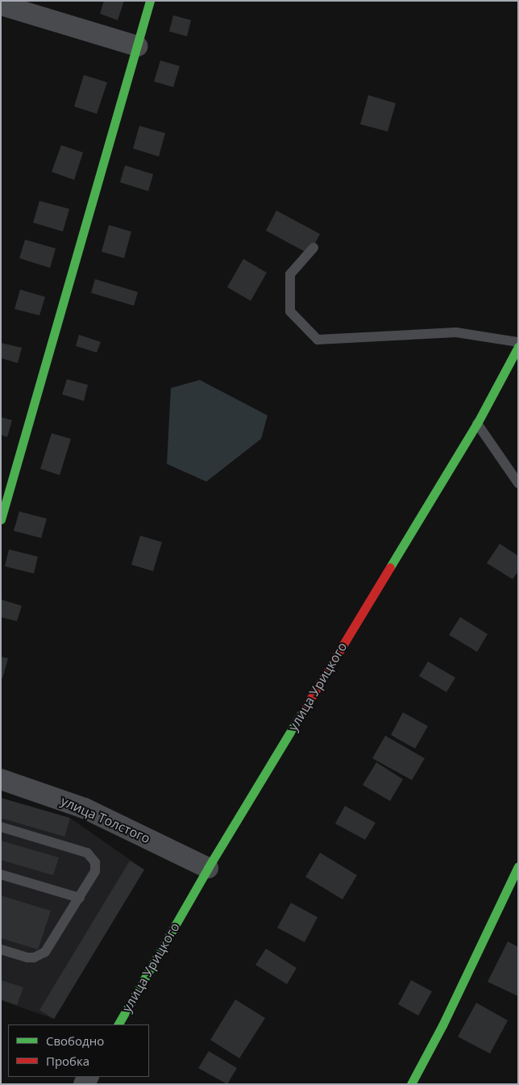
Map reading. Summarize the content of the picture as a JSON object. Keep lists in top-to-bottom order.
{
  "streets": {
    "street": ["улица Урицкого", "улица Толстого"]
  },
  "crossings": [
    ["улица Урицкого", "улица Толстого"]
  ],
  "legend": ["Свободно", "Пробка"]
}
